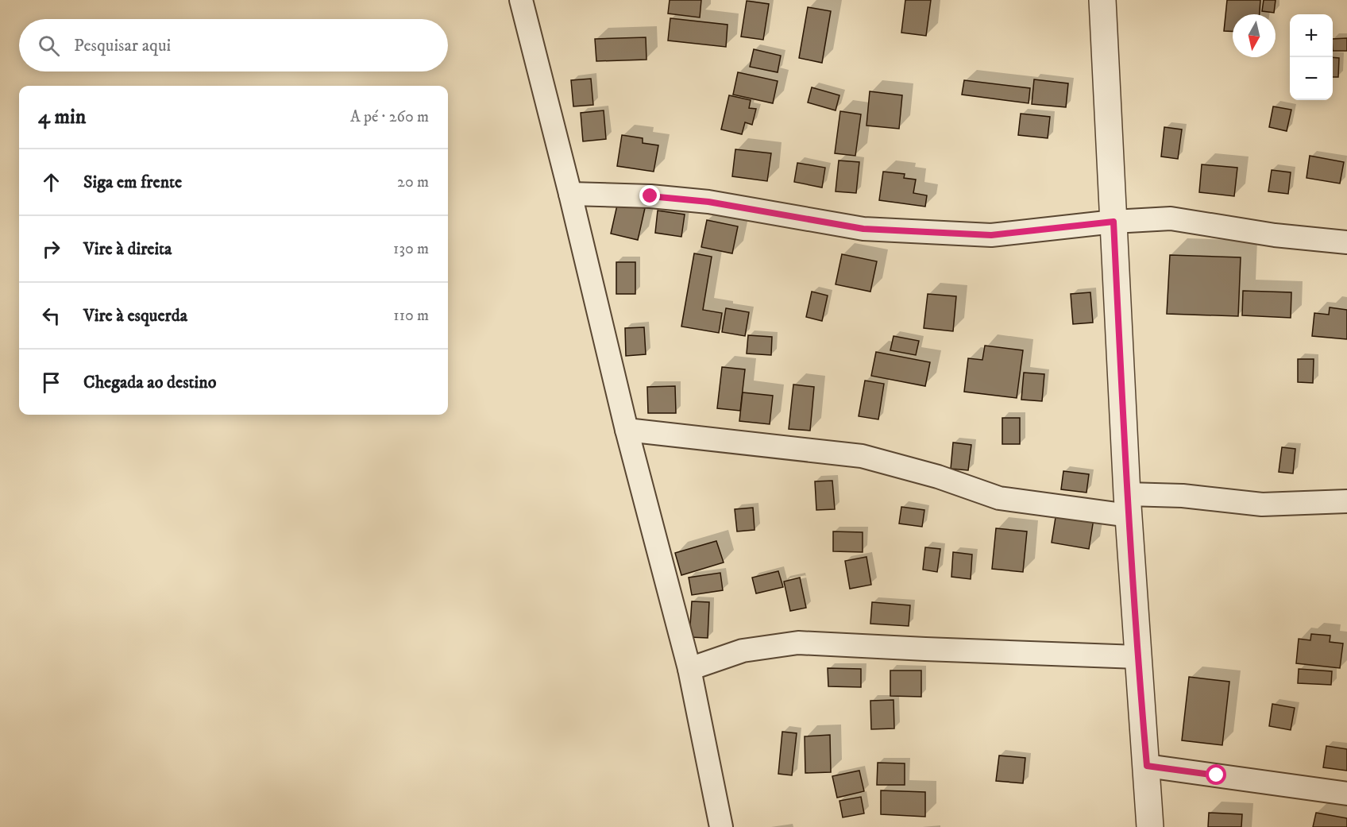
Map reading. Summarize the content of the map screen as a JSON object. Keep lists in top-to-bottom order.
{
  "north": "bottom",
  "page": {
    "map_buttons": ["+", "−"],
    "search": "Pesquisar aqui",
    "heading": ["4 min", "A pé · 260 m"],
    "list": [
      ["Siga em frente", "20 m"],
      ["Vire à direita", "130 m"],
      ["Vire à esquerda", "110 m"],
      "Chegada ao destino"
    ]
  }
}
